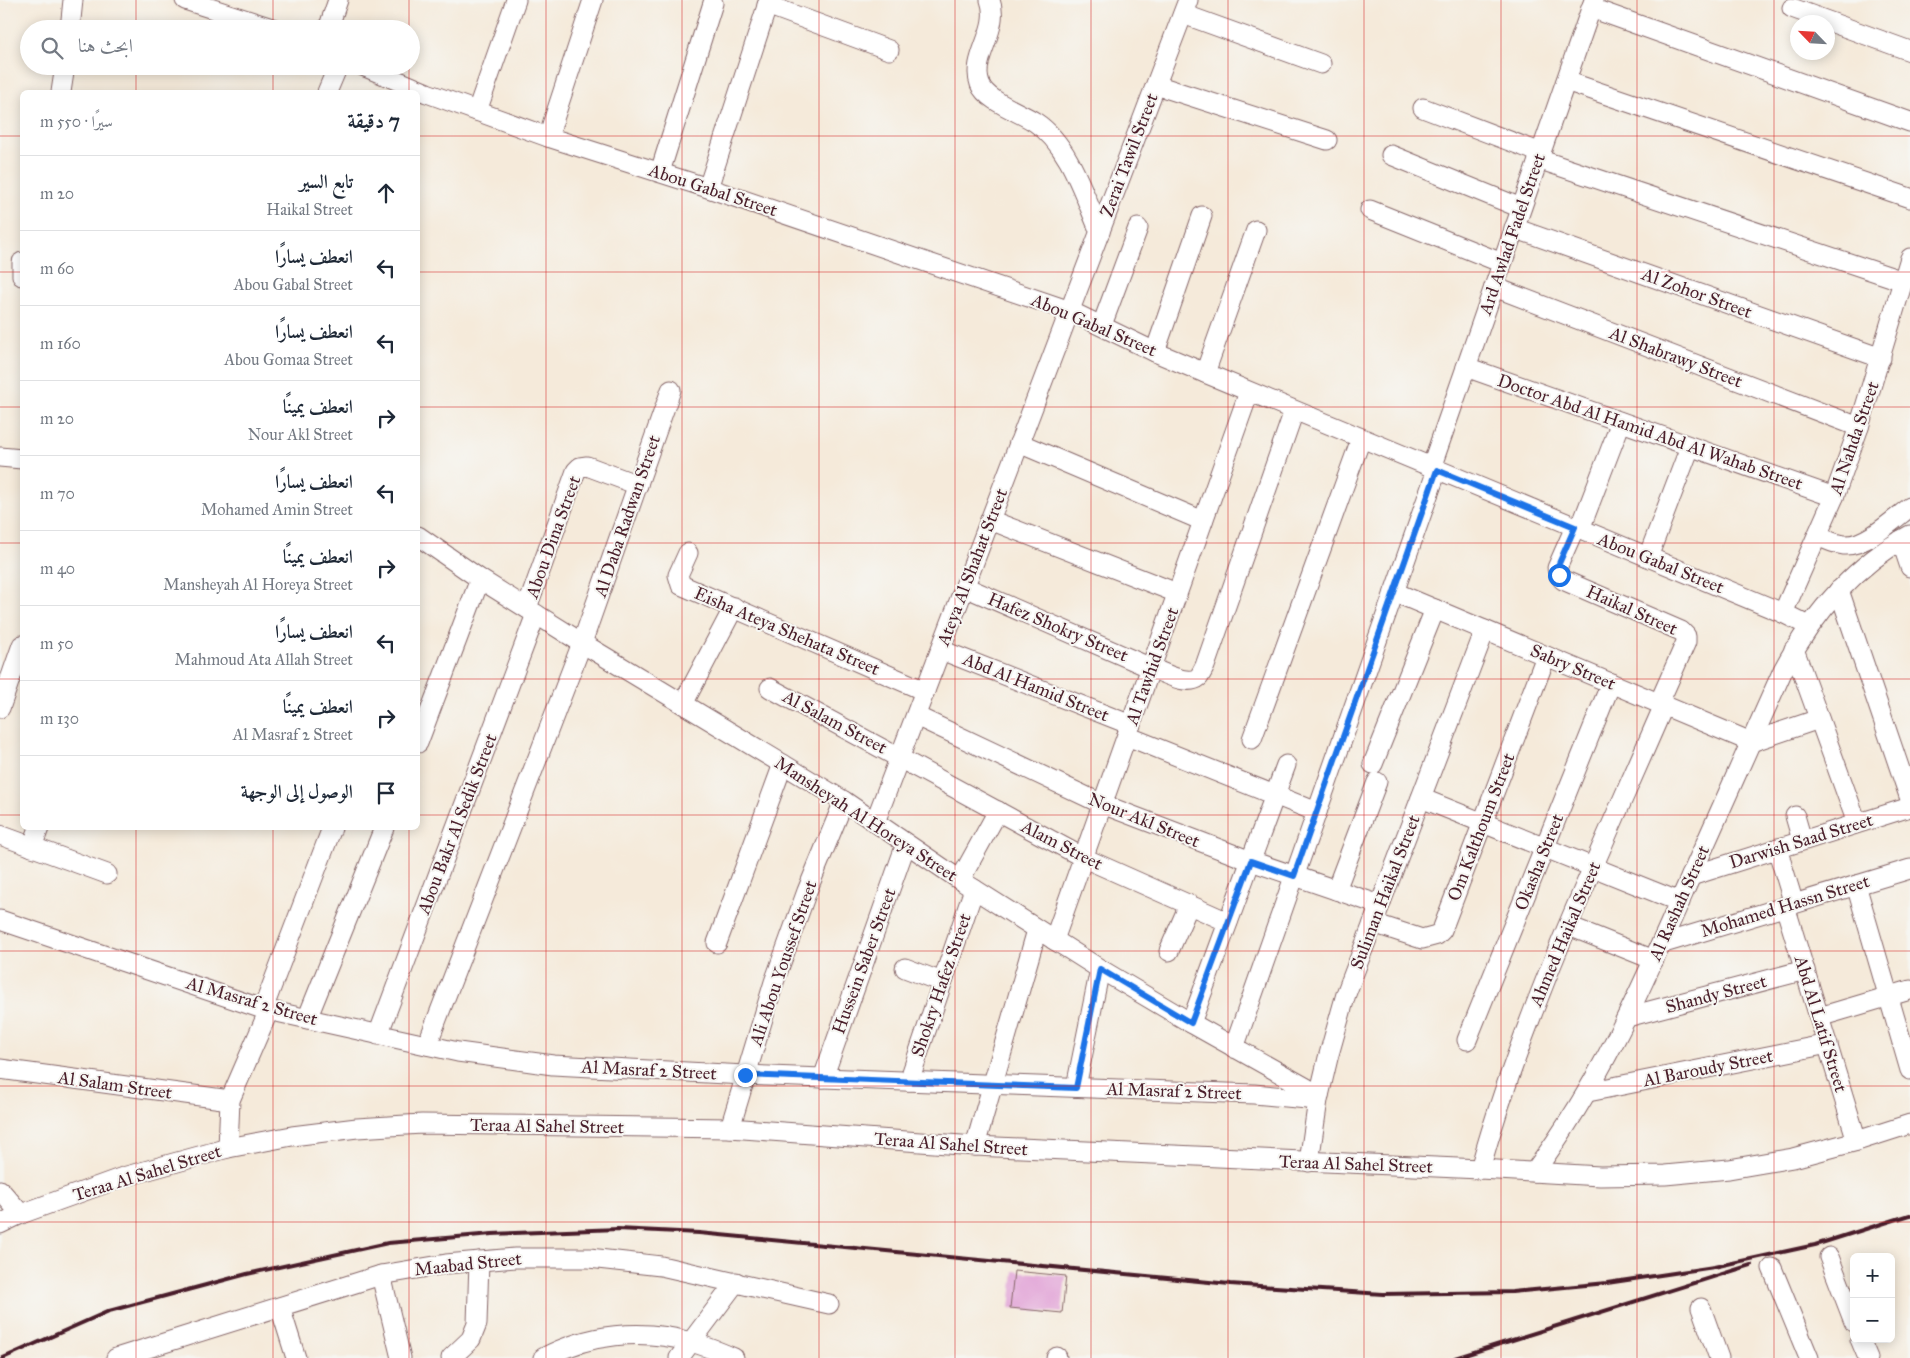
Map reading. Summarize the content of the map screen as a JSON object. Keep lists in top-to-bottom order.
{
  "streets": {
    "street": [
      "Zerai Tawil Street",
      "Abou Gabal Street",
      "Ard Awlad Fadel Street",
      "Al Zohor Street",
      "Al Shabrawy Street",
      "Doctor Abd Al Hamid Abd Al Wahab Street",
      "Al Nahda Street",
      "Al Daba Radwan Street",
      "Abou Dina Street",
      "Ateya Al Shahat Street",
      "Haikal Street",
      "Hafez Shokry Street",
      "Eisha Ateya Shehata Street",
      "Al Tawhid Street",
      "Sabry Street",
      "Abd Al Hamid Street",
      "Al Salam Street",
      "Mansheyah Al Horeya Street",
      "Nour Akl Street",
      "Abou Bakr Al Sedik Street",
      "Om Kalthoum Street",
      "Darwish Saad Street",
      "Alam Street",
      "Okasha Street",
      "Suliman Haikal Street",
      "Al Rashah Street",
      "Mohamed Hassn Street",
      "Ahmed Haikal Street",
      "Hussein Saber Street",
      "Ali Abou Youssef Street",
      "Shokry Hafez Street",
      "Shandy Street",
      "Al Masraf 2 Street",
      "Abd Al Latif Street",
      "Al Baroudy Street",
      "Teraa Al Sahel Street",
      "Maabad Street"
    ]
  },
  "crossings": [
    ["Zerai Tawil Street", "Abou Gabal Street"],
    ["Zerai Tawil Street", "Ateya Al Shahat Street"],
    ["Abou Gabal Street", "Ard Awlad Fadel Street"],
    ["Abou Gabal Street", "Al Nahda Street"],
    ["Abou Gabal Street", "Ateya Al Shahat Street"],
    ["Abou Gabal Street", "Haikal Street"],
    ["Abou Gabal Street", "Hafez Shokry Street"],
    ["Abou Gabal Street", "Al Tawhid Street"],
    ["Abou Gabal Street", "Al Rashah Street"],
    ["Ard Awlad Fadel Street", "Al Zohor Street"],
    ["Ard Awlad Fadel Street", "Al Shabrawy Street"],
    ["Ard Awlad Fadel Street", "Doctor Abd Al Hamid Abd Al Wahab Street"],
    ["Ard Awlad Fadel Street", "Sabry Street"],
    ["Ard Awlad Fadel Street", "Abd Al Hamid Street"],
    ["Ard Awlad Fadel Street", "Mansheyah Al Horeya Street"],
    ["Ard Awlad Fadel Street", "Nour Akl Street"],
    ["Al Zohor Street", "Al Nahda Street"],
    ["Al Shabrawy Street", "Al Nahda Street"],
    ["Doctor Abd Al Hamid Abd Al Wahab Street", "Al Nahda Street"],
    ["Al Daba Radwan Street", "Abou Dina Street"],
    ["Al Daba Radwan Street", "Mansheyah Al Horeya Street"],
    ["Al Daba Radwan Street", "Al Masraf 2 Street"],
    ["Abou Dina Street", "Mansheyah Al Horeya Street"],
    ["Abou Dina Street", "Abou Bakr Al Sedik Street"],
    ["Ateya Al Shahat Street", "Hafez Shokry Street"],
    ["Ateya Al Shahat Street", "Eisha Ateya Shehata Street"],
    ["Ateya Al Shahat Street", "Abd Al Hamid Street"],
    ["Ateya Al Shahat Street", "Al Salam Street"],
    ["Ateya Al Shahat Street", "Mansheyah Al Horeya Street"],
    ["Ateya Al Shahat Street", "Nour Akl Street"],
    ["Ateya Al Shahat Street", "Alam Street"],
    ["Haikal Street", "Sabry Street"],
    ["Haikal Street", "Ahmed Haikal Street"],
    ["Hafez Shokry Street", "Al Tawhid Street"],
    ["Al Tawhid Street", "Abd Al Hamid Street"],
    ["Al Tawhid Street", "Mansheyah Al Horeya Street"],
    ["Al Tawhid Street", "Nour Akl Street"],
    ["Al Tawhid Street", "Alam Street"],
    ["Sabry Street", "Om Kalthoum Street"],
    ["Sabry Street", "Okasha Street"],
    ["Sabry Street", "Suliman Haikal Street"],
    ["Sabry Street", "Al Rashah Street"],
    ["Sabry Street", "Ahmed Haikal Street"],
    ["Al Salam Street", "Alam Street"],
    ["Mansheyah Al Horeya Street", "Abou Bakr Al Sedik Street"],
    ["Mansheyah Al Horeya Street", "Suliman Haikal Street"],
    ["Mansheyah Al Horeya Street", "Hussein Saber Street"],
    ["Mansheyah Al Horeya Street", "Ali Abou Youssef Street"],
    ["Mansheyah Al Horeya Street", "Shokry Hafez Street"],
    ["Mansheyah Al Horeya Street", "Al Masraf 2 Street"],
    ["Nour Akl Street", "Suliman Haikal Street"],
    ["Abou Bakr Al Sedik Street", "Al Masraf 2 Street"],
    ["Om Kalthoum Street", "Suliman Haikal Street"],
    ["Darwish Saad Street", "Al Rashah Street"],
    ["Darwish Saad Street", "Abd Al Latif Street"],
    ["Alam Street", "Shokry Hafez Street"],
    ["Suliman Haikal Street", "Al Masraf 2 Street"],
    ["Suliman Haikal Street", "Teraa Al Sahel Street"],
    ["Al Rashah Street", "Mohamed Hassn Street"],
    ["Al Rashah Street", "Shandy Street"],
    ["Al Rashah Street", "Al Baroudy Street"],
    ["Al Rashah Street", "Teraa Al Sahel Street"],
    ["Mohamed Hassn Street", "Abd Al Latif Street"],
    ["Ahmed Haikal Street", "Teraa Al Sahel Street"],
    ["Hussein Saber Street", "Al Masraf 2 Street"],
    ["Ali Abou Youssef Street", "Al Masraf 2 Street"],
    ["Ali Abou Youssef Street", "Teraa Al Sahel Street"],
    ["Shokry Hafez Street", "Al Masraf 2 Street"],
    ["Shandy Street", "Abd Al Latif Street"],
    ["Abd Al Latif Street", "Al Baroudy Street"],
    ["Abd Al Latif Street", "Teraa Al Sahel Street"]
  ],
  "north": "top left",
  "page": {
    "search": "ابحث هنا",
    "heading": ["7 دقيقة", "سيرًا · 550 m"],
    "list": [
      ["تابع السير", "Haikal Street", "20 m"],
      ["انعطف يسارًا", "Abou Gabal Street", "60 m"],
      ["انعطف يسارًا", "Abou Gomaa Street", "160 m"],
      ["انعطف يمينًا", "Nour Akl Street", "20 m"],
      ["انعطف يسارًا", "Mohamed Amin Street", "70 m"],
      ["انعطف يمينًا", "Mansheyah Al Horeya Street", "40 m"],
      ["انعطف يسارًا", "Mahmoud Ata Allah Street", "50 m"],
      ["انعطف يمينًا", "Al Masraf 2 Street", "130 m"],
      "الوصول إلى الوجهة"
    ],
    "map_buttons": ["+", "−"]
  }
}
